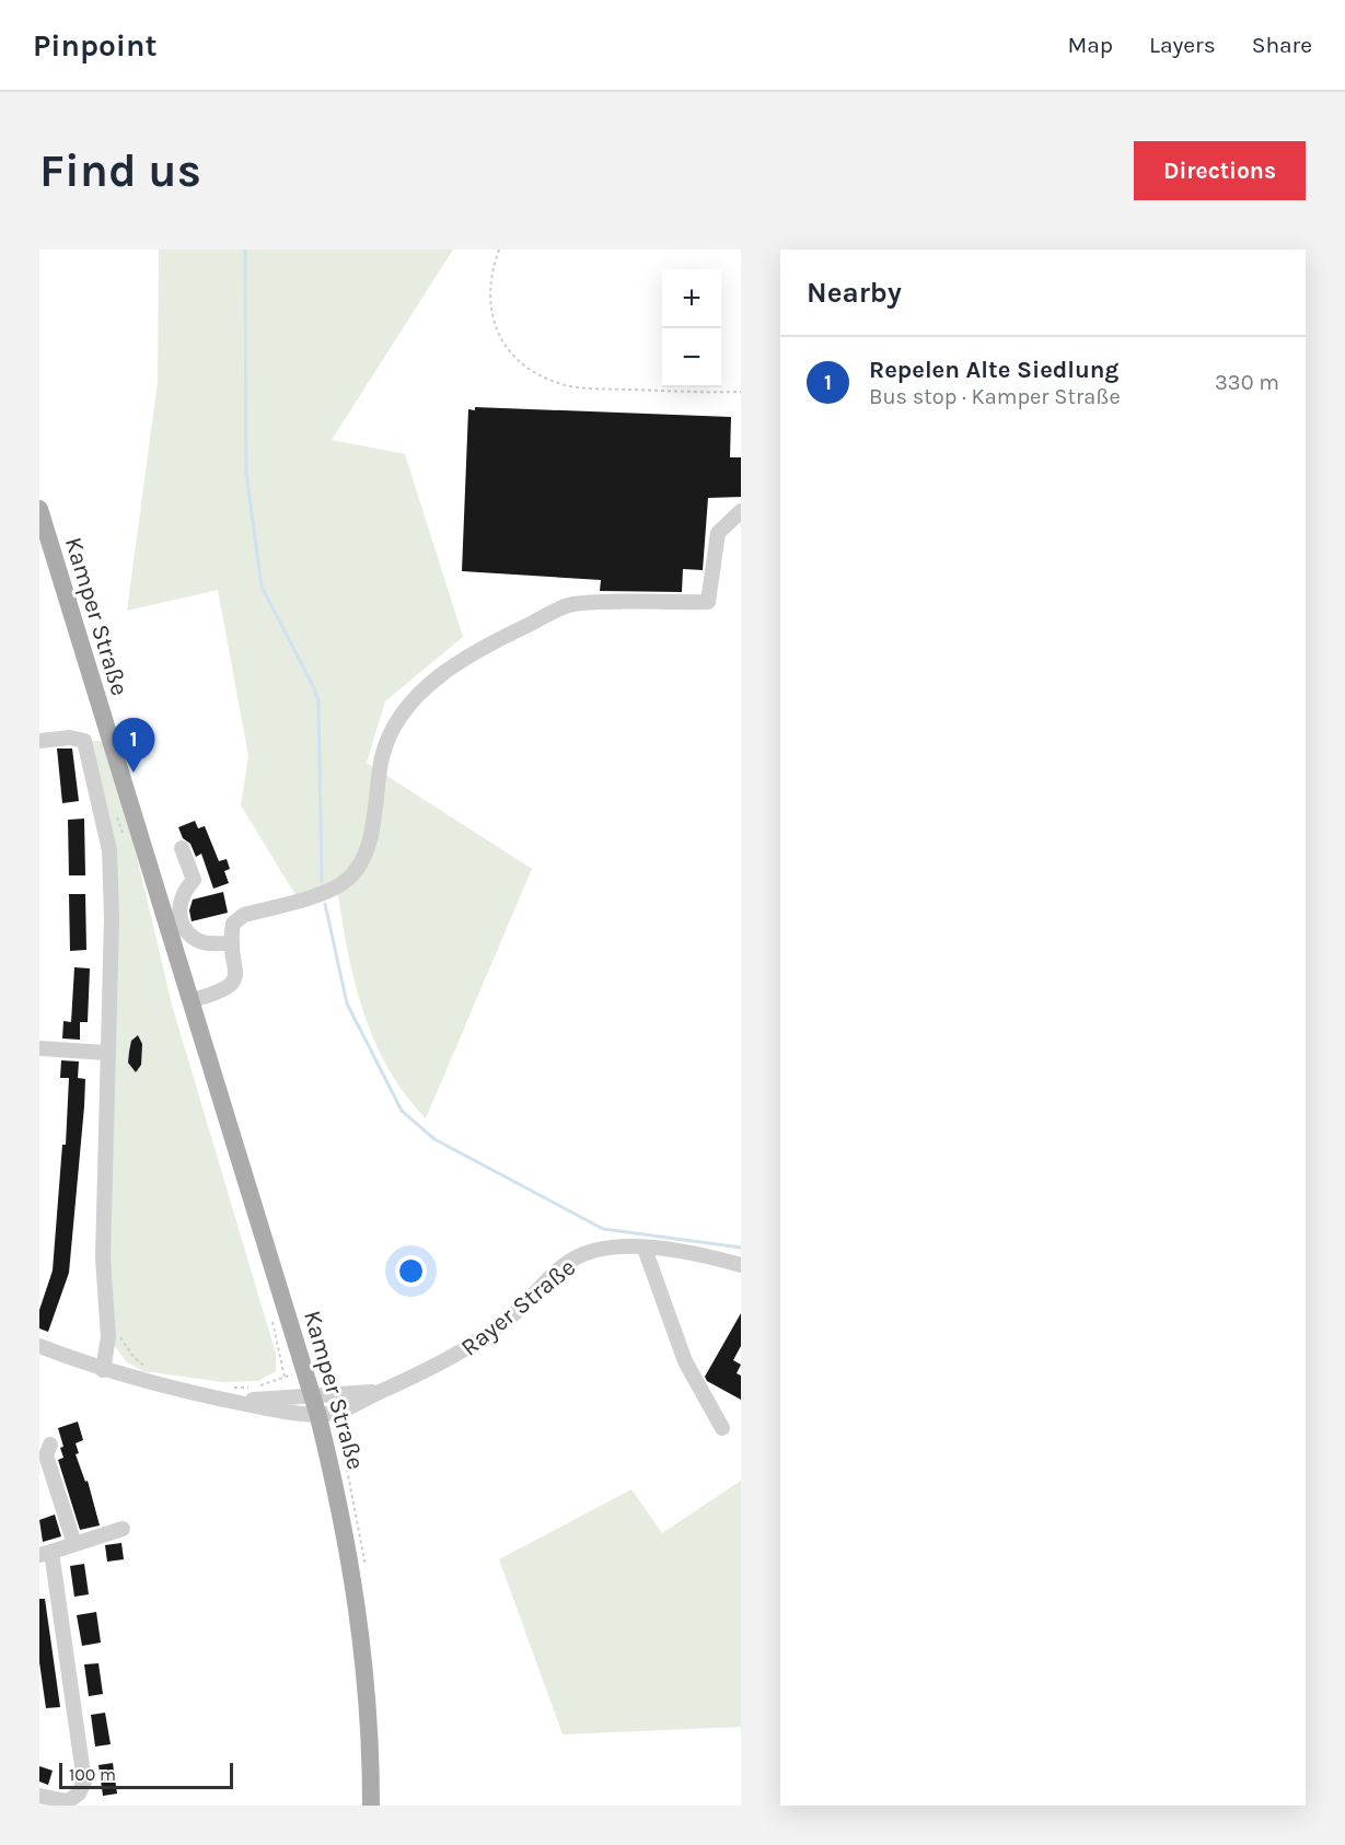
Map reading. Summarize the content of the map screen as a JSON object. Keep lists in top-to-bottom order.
{
  "streets": {
    "main road": ["Kamper Straße"],
    "street": ["Rayer Straße"]
  },
  "crossings": [
    ["Kamper Straße", "Rayer Straße"]
  ],
  "scale_bar": "100 m",
  "page": {
    "header": "Pinpoint",
    "nav": ["Map", "Layers", "Share"],
    "buttons": "Directions",
    "title": "Find us",
    "heading": "Nearby",
    "map_buttons": ["+", "−"],
    "list": [
      {
        "mark": "1",
        "name": "Repelen Alte Siedlung",
        "note": "Bus stop · Kamper Straße",
        "value": "330 m"
      }
    ],
    "pins": "1",
    "scale": "100 m"
  }
}
